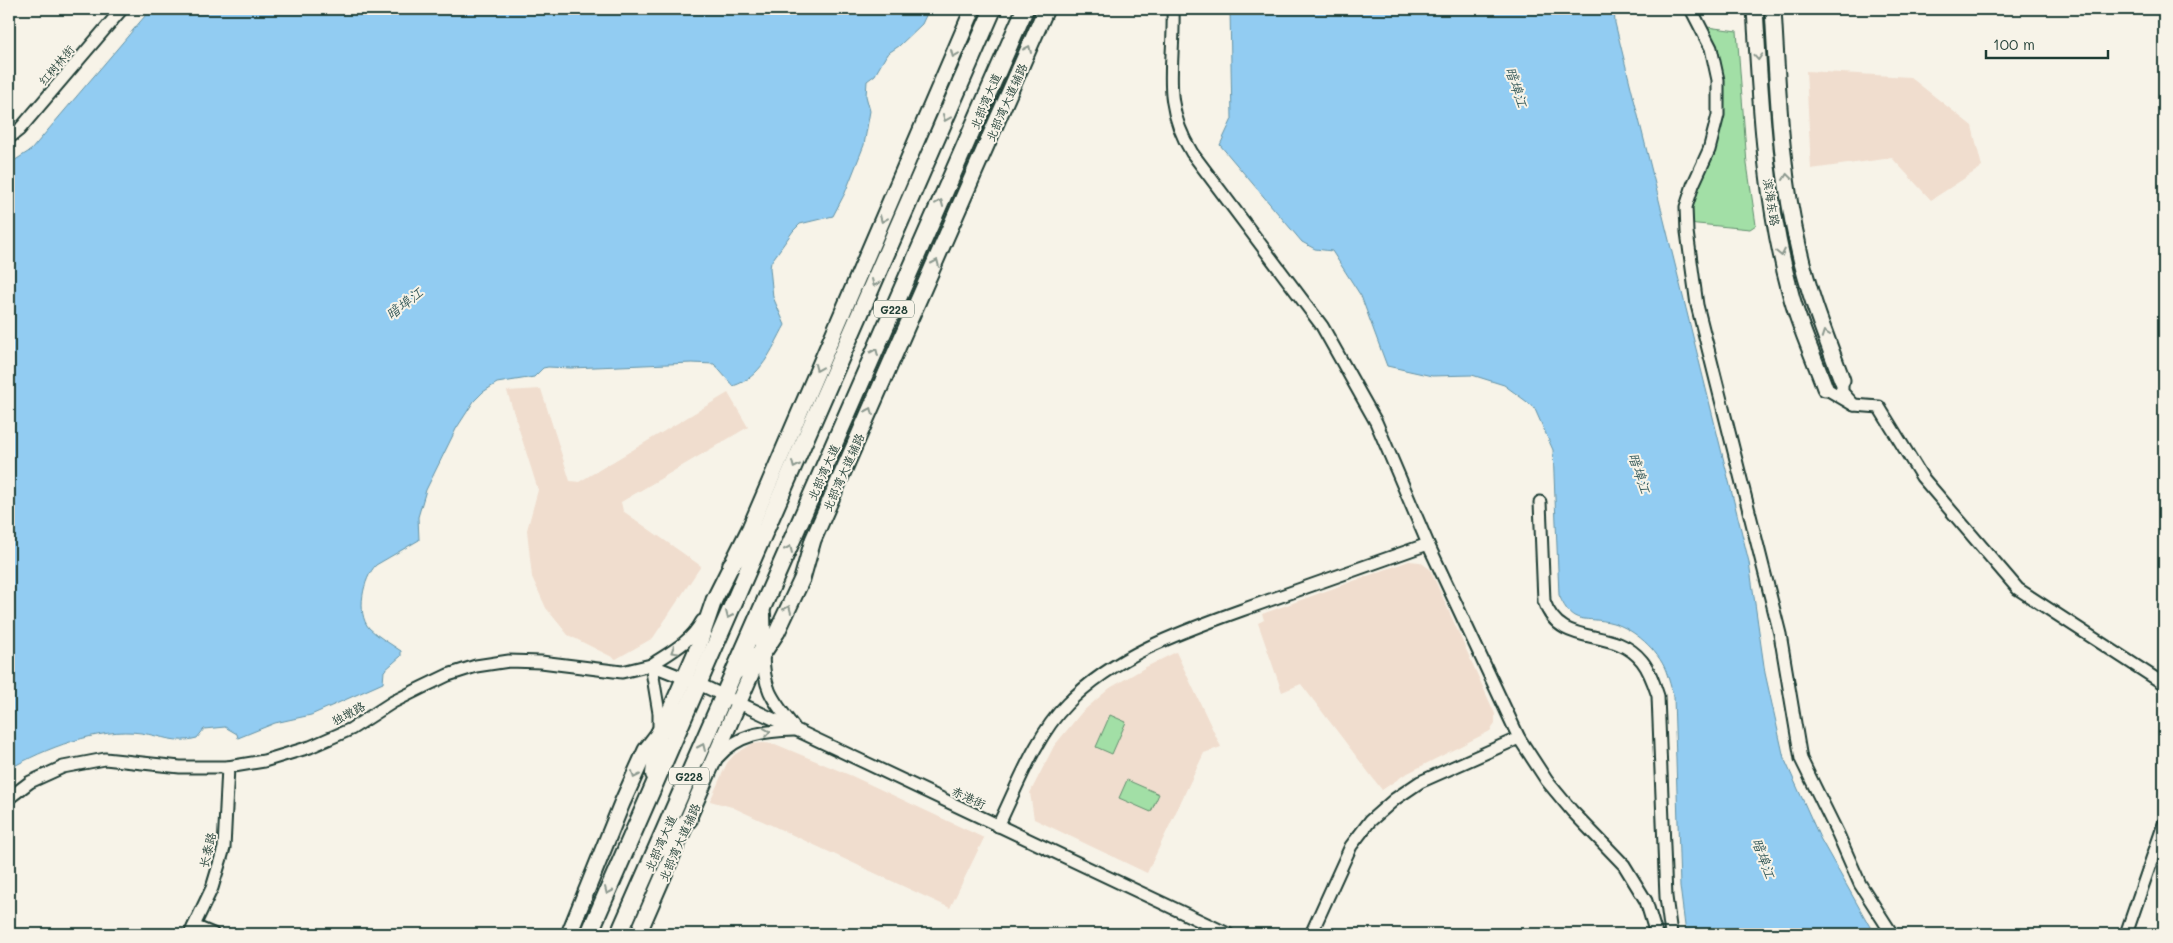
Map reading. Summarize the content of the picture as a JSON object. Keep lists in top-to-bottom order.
{
  "streets": {
    "highway": ["北部湾大道", "G228"],
    "main road": ["北部湾大道辅路", "滨海东路"],
    "street": [
      "红树林街",
      "独墩路",
      "赤港街",
      "长泰路"
    ]
  },
  "crossings": [
    ["北部湾大道", "赤港街"],
    ["北部湾大道辅路", "赤港街"],
    ["G228", "赤港街"],
    ["独墩路", "长泰路"]
  ],
  "water": ["暗埠江"],
  "scale_bar": "100 m"
}
